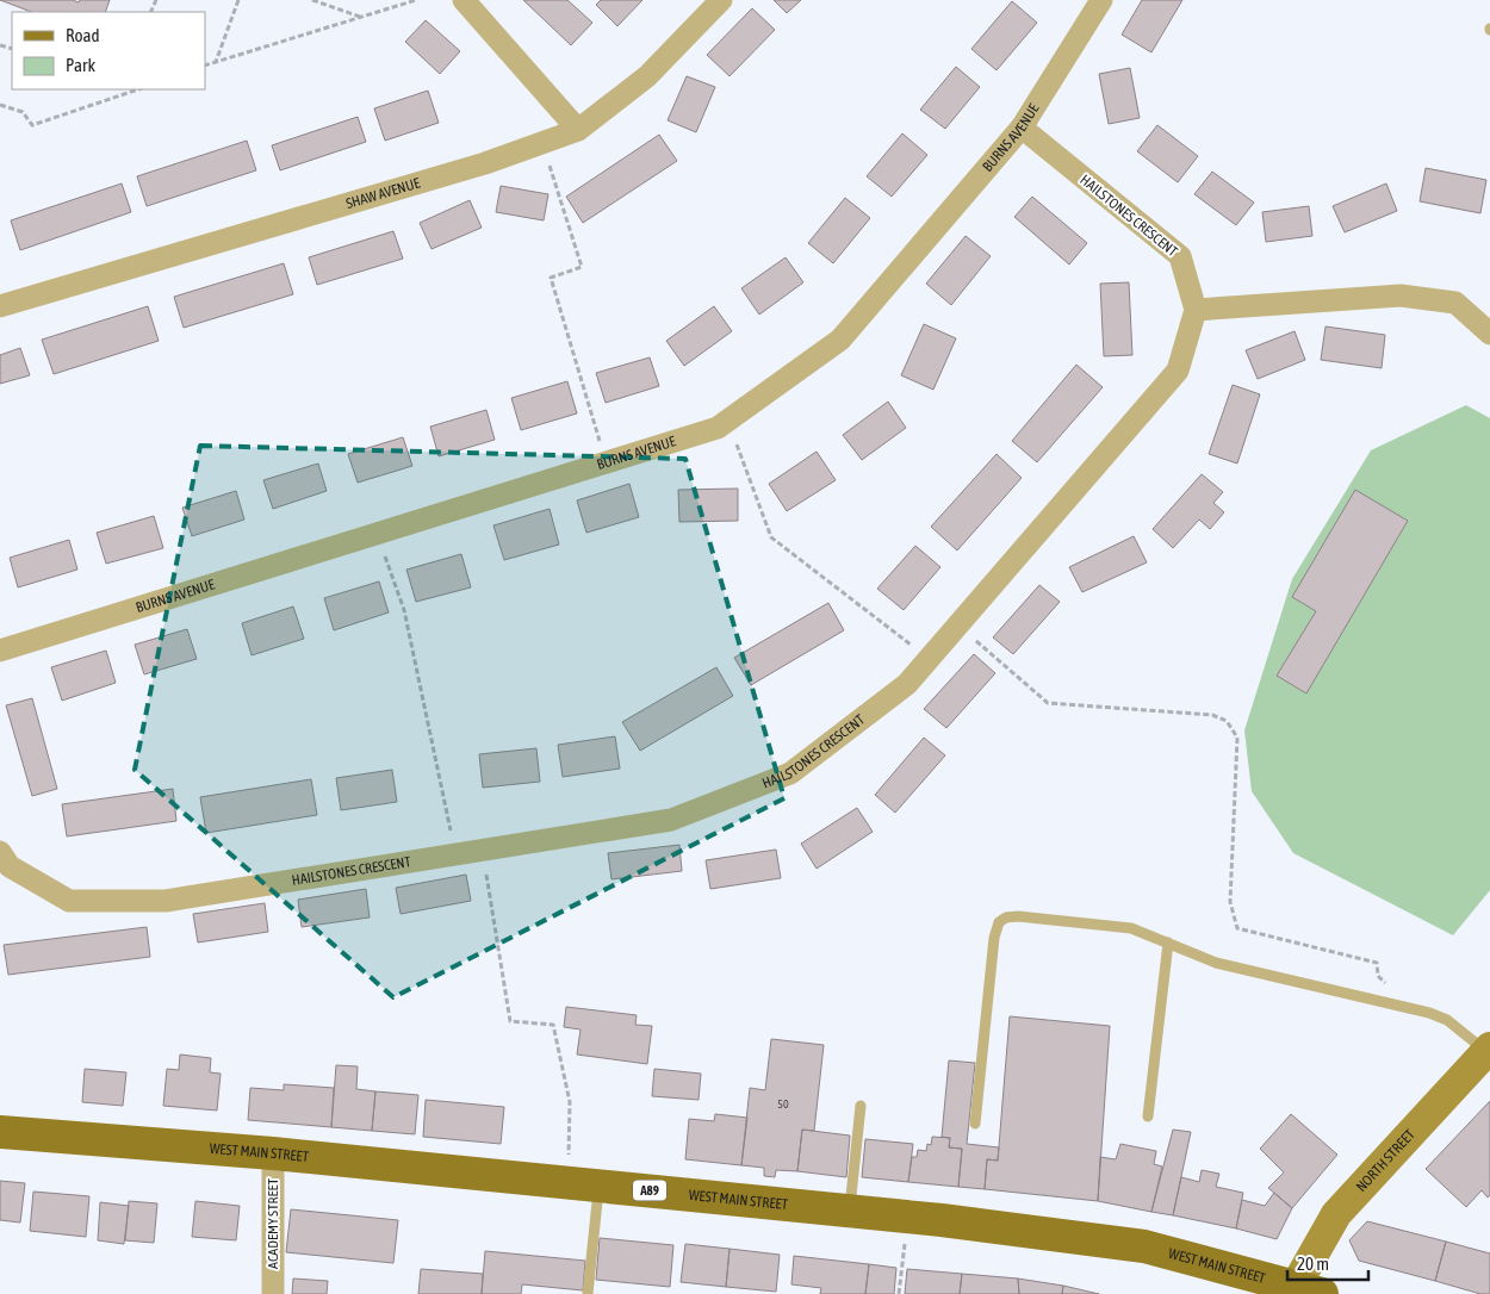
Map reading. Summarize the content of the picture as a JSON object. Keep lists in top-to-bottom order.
{
  "streets": {
    "main road": ["WEST MAIN STREET", "NORTH STREET", "A89"],
    "street": [
      "BURNS AVENUE",
      "SHAW AVENUE",
      "HAILSTONES CRESCENT",
      "ACADEMY STREET"
    ]
  },
  "crossings": [
    ["BURNS AVENUE", "HAILSTONES CRESCENT"],
    ["WEST MAIN STREET", "NORTH STREET"],
    ["WEST MAIN STREET", "ACADEMY STREET"]
  ],
  "house_numbers": ["50"],
  "legend": ["Road", "Park"],
  "scale_bar": "20 m"
}
